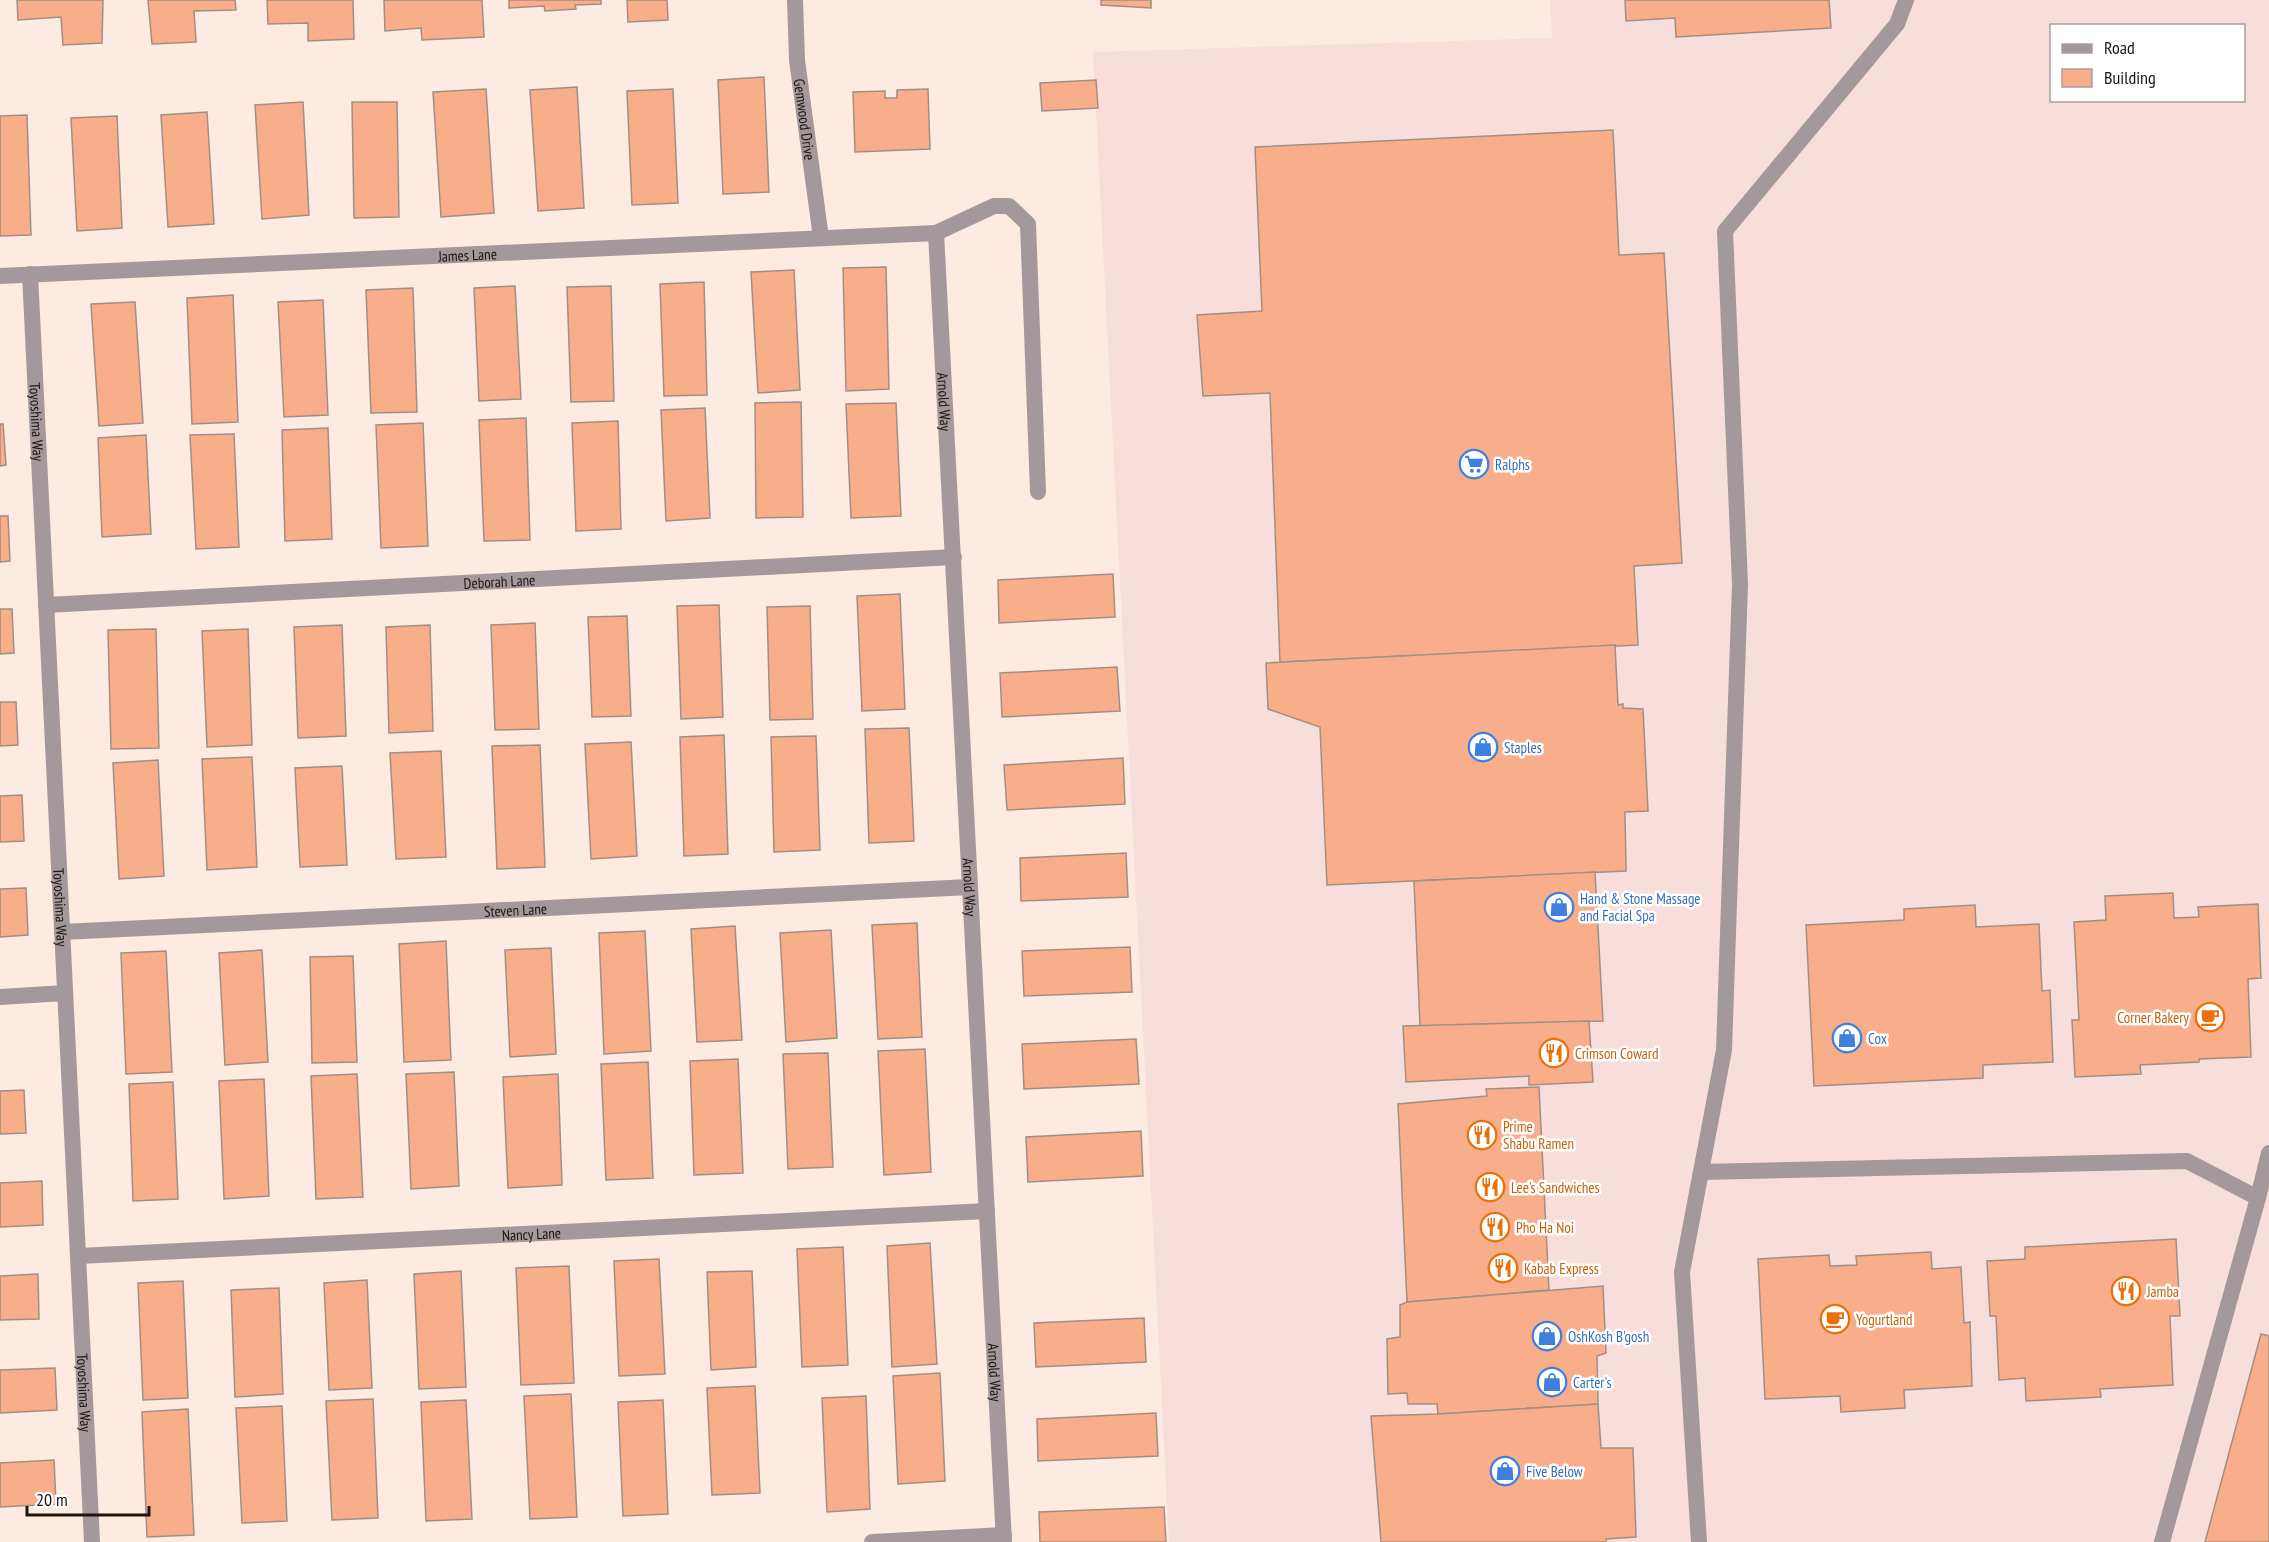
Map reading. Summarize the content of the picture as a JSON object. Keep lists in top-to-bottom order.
{
  "streets": {
    "street": [
      "Gemwood Drive",
      "James Lane",
      "Arnold Way",
      "Toyoshima Way",
      "Deborah Lane",
      "Steven Lane",
      "Nancy Lane"
    ]
  },
  "crossings": [
    ["Gemwood Drive", "James Lane"],
    ["James Lane", "Arnold Way"],
    ["James Lane", "Toyoshima Way"],
    ["Arnold Way", "Deborah Lane"],
    ["Arnold Way", "Steven Lane"],
    ["Arnold Way", "Nancy Lane"],
    ["Toyoshima Way", "Deborah Lane"],
    ["Toyoshima Way", "Steven Lane"],
    ["Toyoshima Way", "Nancy Lane"]
  ],
  "places": {
    "supermarket": ["Ralphs"],
    "shop": [
      "Staples",
      "Hand & Stone Massage and Facial Spa",
      "Cox",
      "OshKosh B'gosh",
      "Carter's",
      "Five Below"
    ],
    "cafe": ["Corner Bakery", "Yogurtland"],
    "restaurant": [
      "Crimson Coward",
      "Prime Shabu Ramen",
      "Lee's Sandwiches",
      "Pho Ha Noi",
      "Kabab Express",
      "Jamba"
    ]
  },
  "legend": ["Road", "Building"],
  "scale_bar": "20 m"
}
